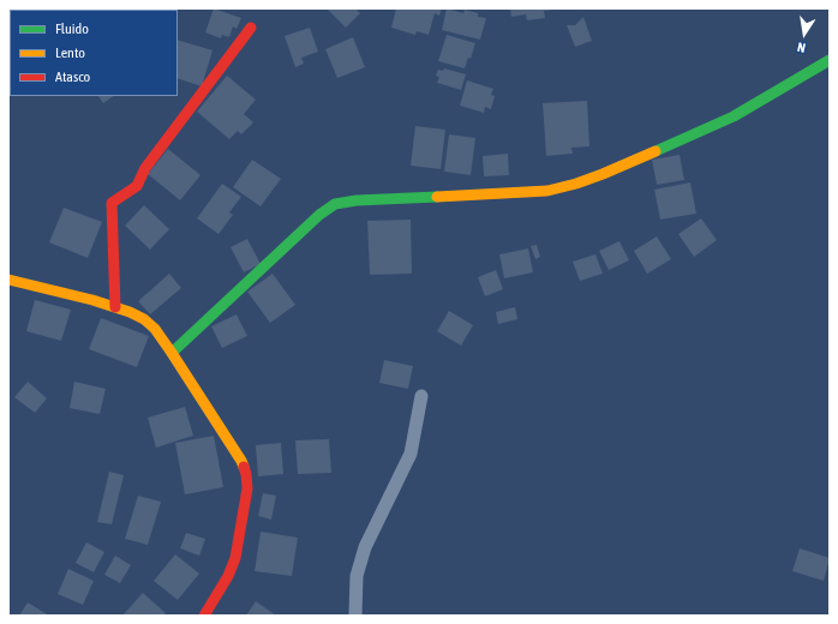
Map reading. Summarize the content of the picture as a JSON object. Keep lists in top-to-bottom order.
{
  "legend": ["Fluido", "Lento", "Atasco"],
  "north": "bottom"
}
